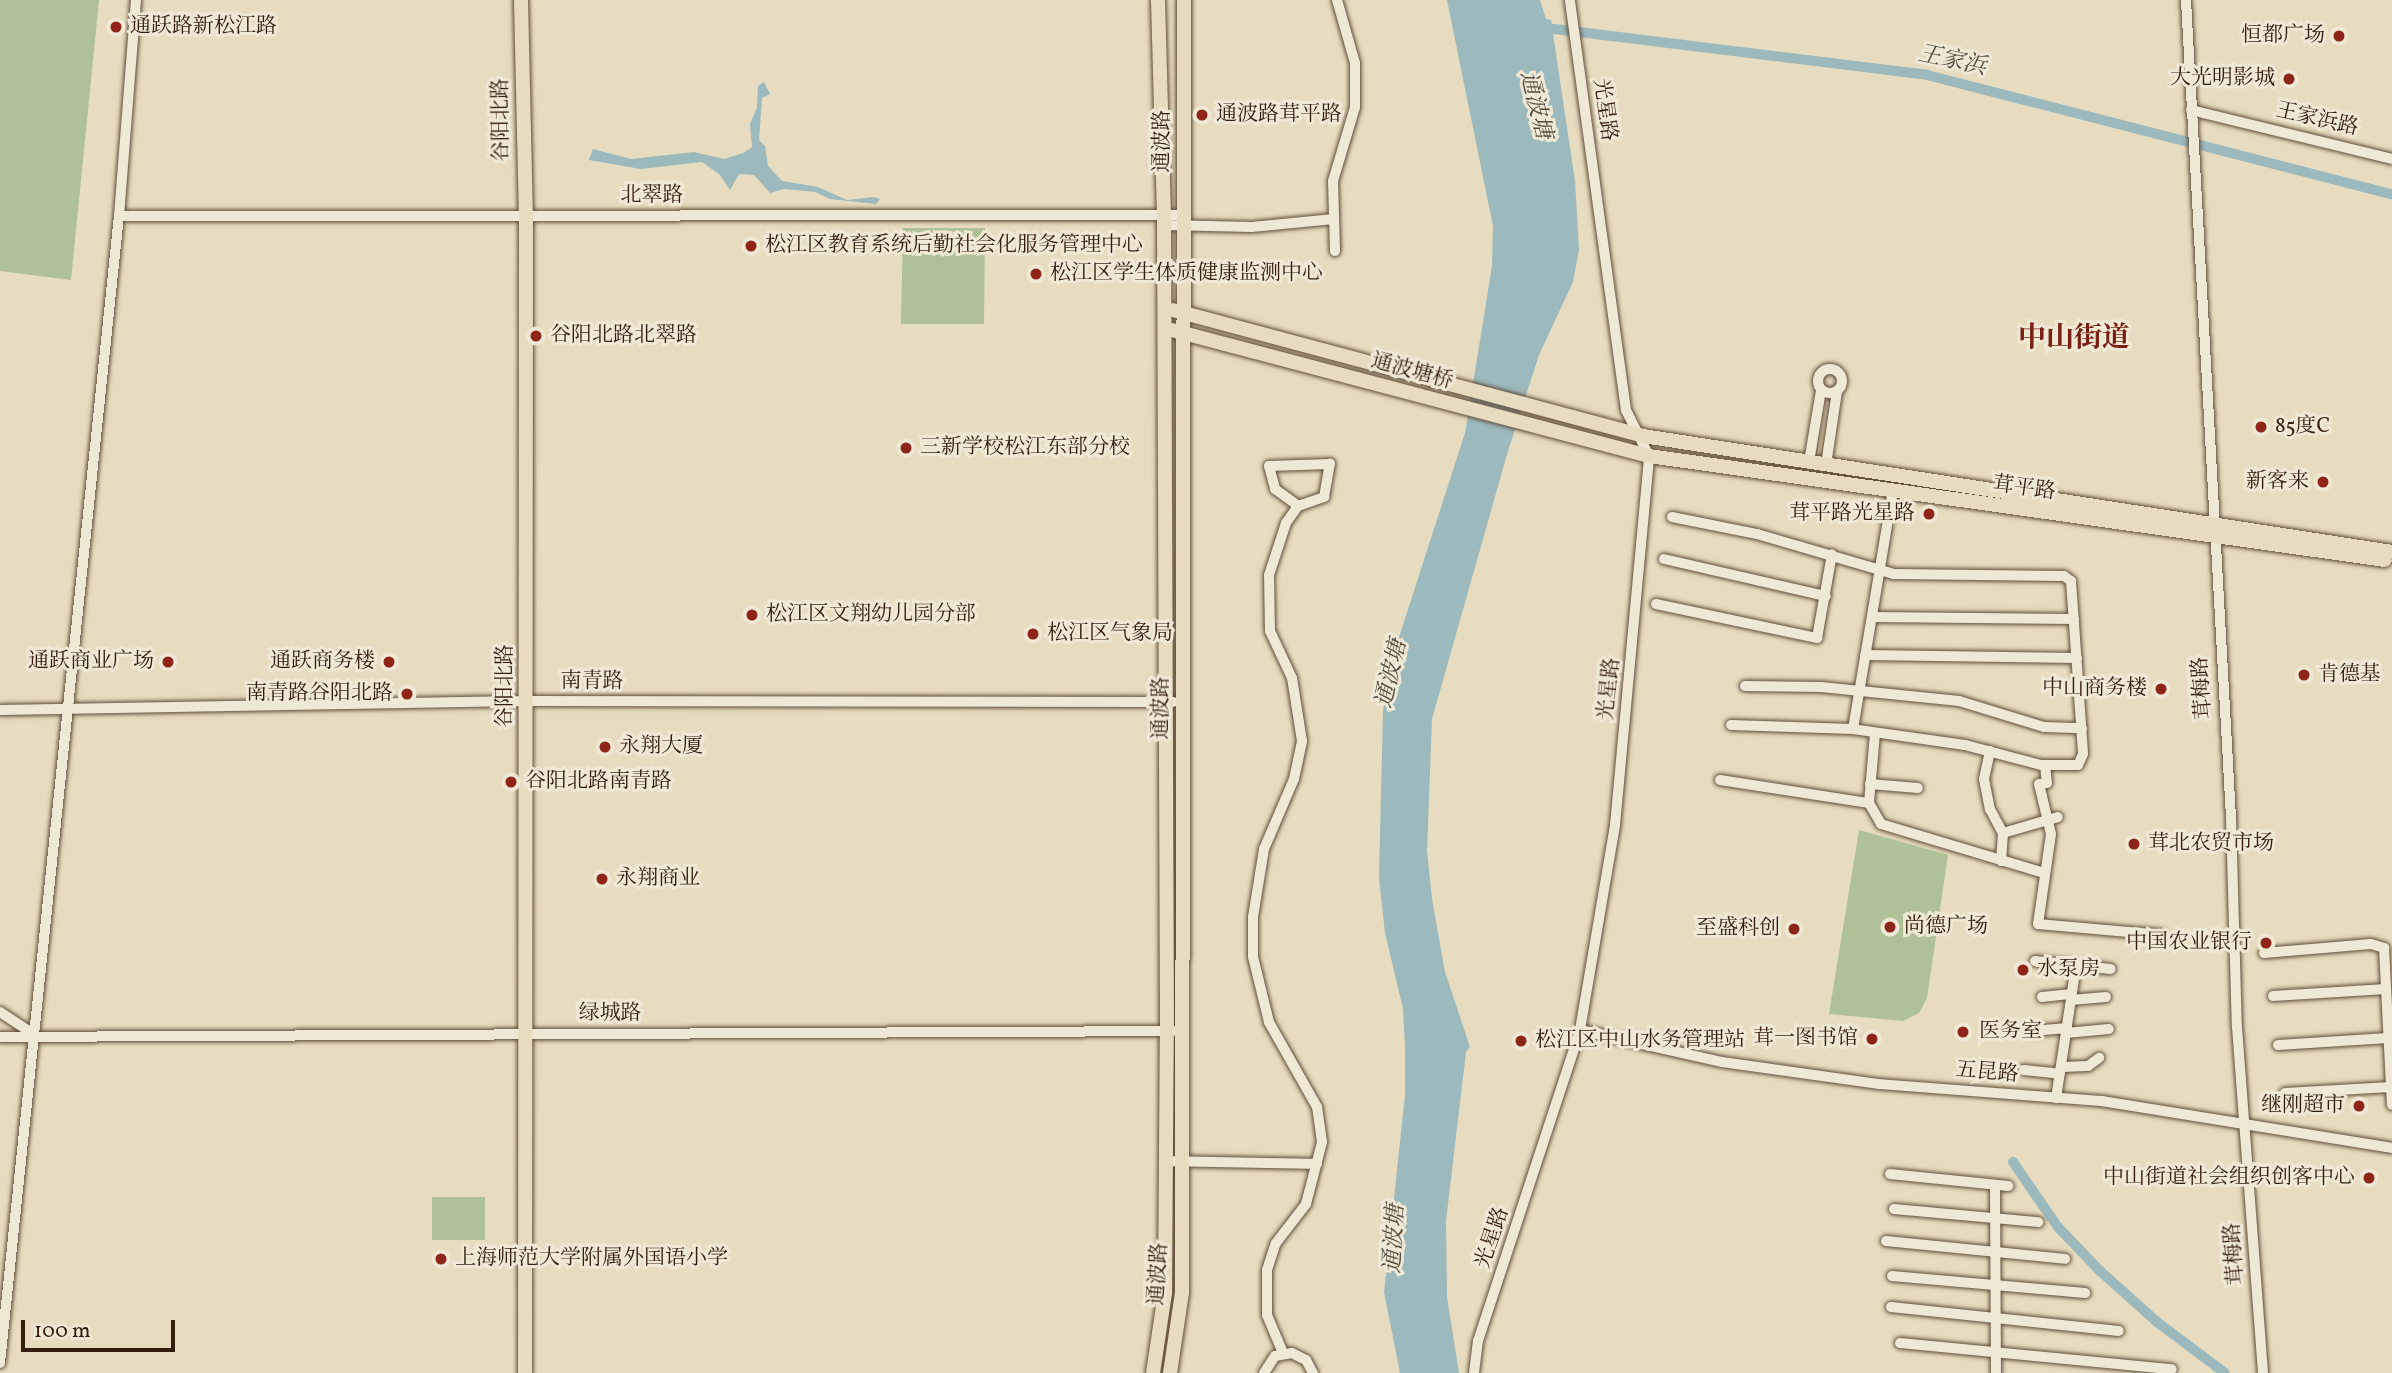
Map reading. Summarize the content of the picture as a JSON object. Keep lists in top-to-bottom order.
{
  "streets": {
    "main road": [
      "谷阳北路",
      "通波路",
      "通波塘桥",
      "茸平路"
    ],
    "street": [
      "光星路",
      "王家浜路",
      "北翠路",
      "南青路",
      "茸梅路",
      "绿城路",
      "五昆路"
    ]
  },
  "crossings": [
    ["光星路", "通波塘桥"],
    ["光星路", "茸平路"],
    ["光星路", "五昆路"],
    ["谷阳北路", "北翠路"],
    ["谷阳北路", "南青路"],
    ["谷阳北路", "绿城路"],
    ["王家浜路", "茸梅路"],
    ["通波路", "北翠路"],
    ["通波路", "通波塘桥"],
    ["通波路", "南青路"],
    ["通波路", "绿城路"],
    ["通波塘桥", "茸平路"],
    ["茸平路", "茸梅路"],
    ["茸梅路", "五昆路"]
  ],
  "districts": ["中山街道"],
  "water": ["王家浜", "通波塘"],
  "places": [
    "通跃路新松江路",
    "恒都广场",
    "大光明影城",
    "通波路茸平路",
    "松江区教育系统后勤社会化服务管理中心",
    "松江区学生体质健康监测中心",
    "谷阳北路北翠路",
    "85度C",
    "三新学校松江东部分校",
    "新客来",
    "茸平路光星路",
    "松江区文翔幼儿园分部",
    "松江区气象局",
    "通跃商业广场",
    "通跃商务楼",
    "肯德基",
    "中山商务楼",
    "南青路谷阳北路",
    "永翔大厦",
    "谷阳北路南青路",
    "茸北农贸市场",
    "永翔商业",
    "尚德广场",
    "至盛科创",
    "中国农业银行",
    "水泵房",
    "医务室",
    "茸一图书馆",
    "松江区中山水务管理站",
    "继刚超市",
    "中山街道社会组织创客中心",
    "上海师范大学附属外国语小学"
  ],
  "scale_bar": "100 m"
}
